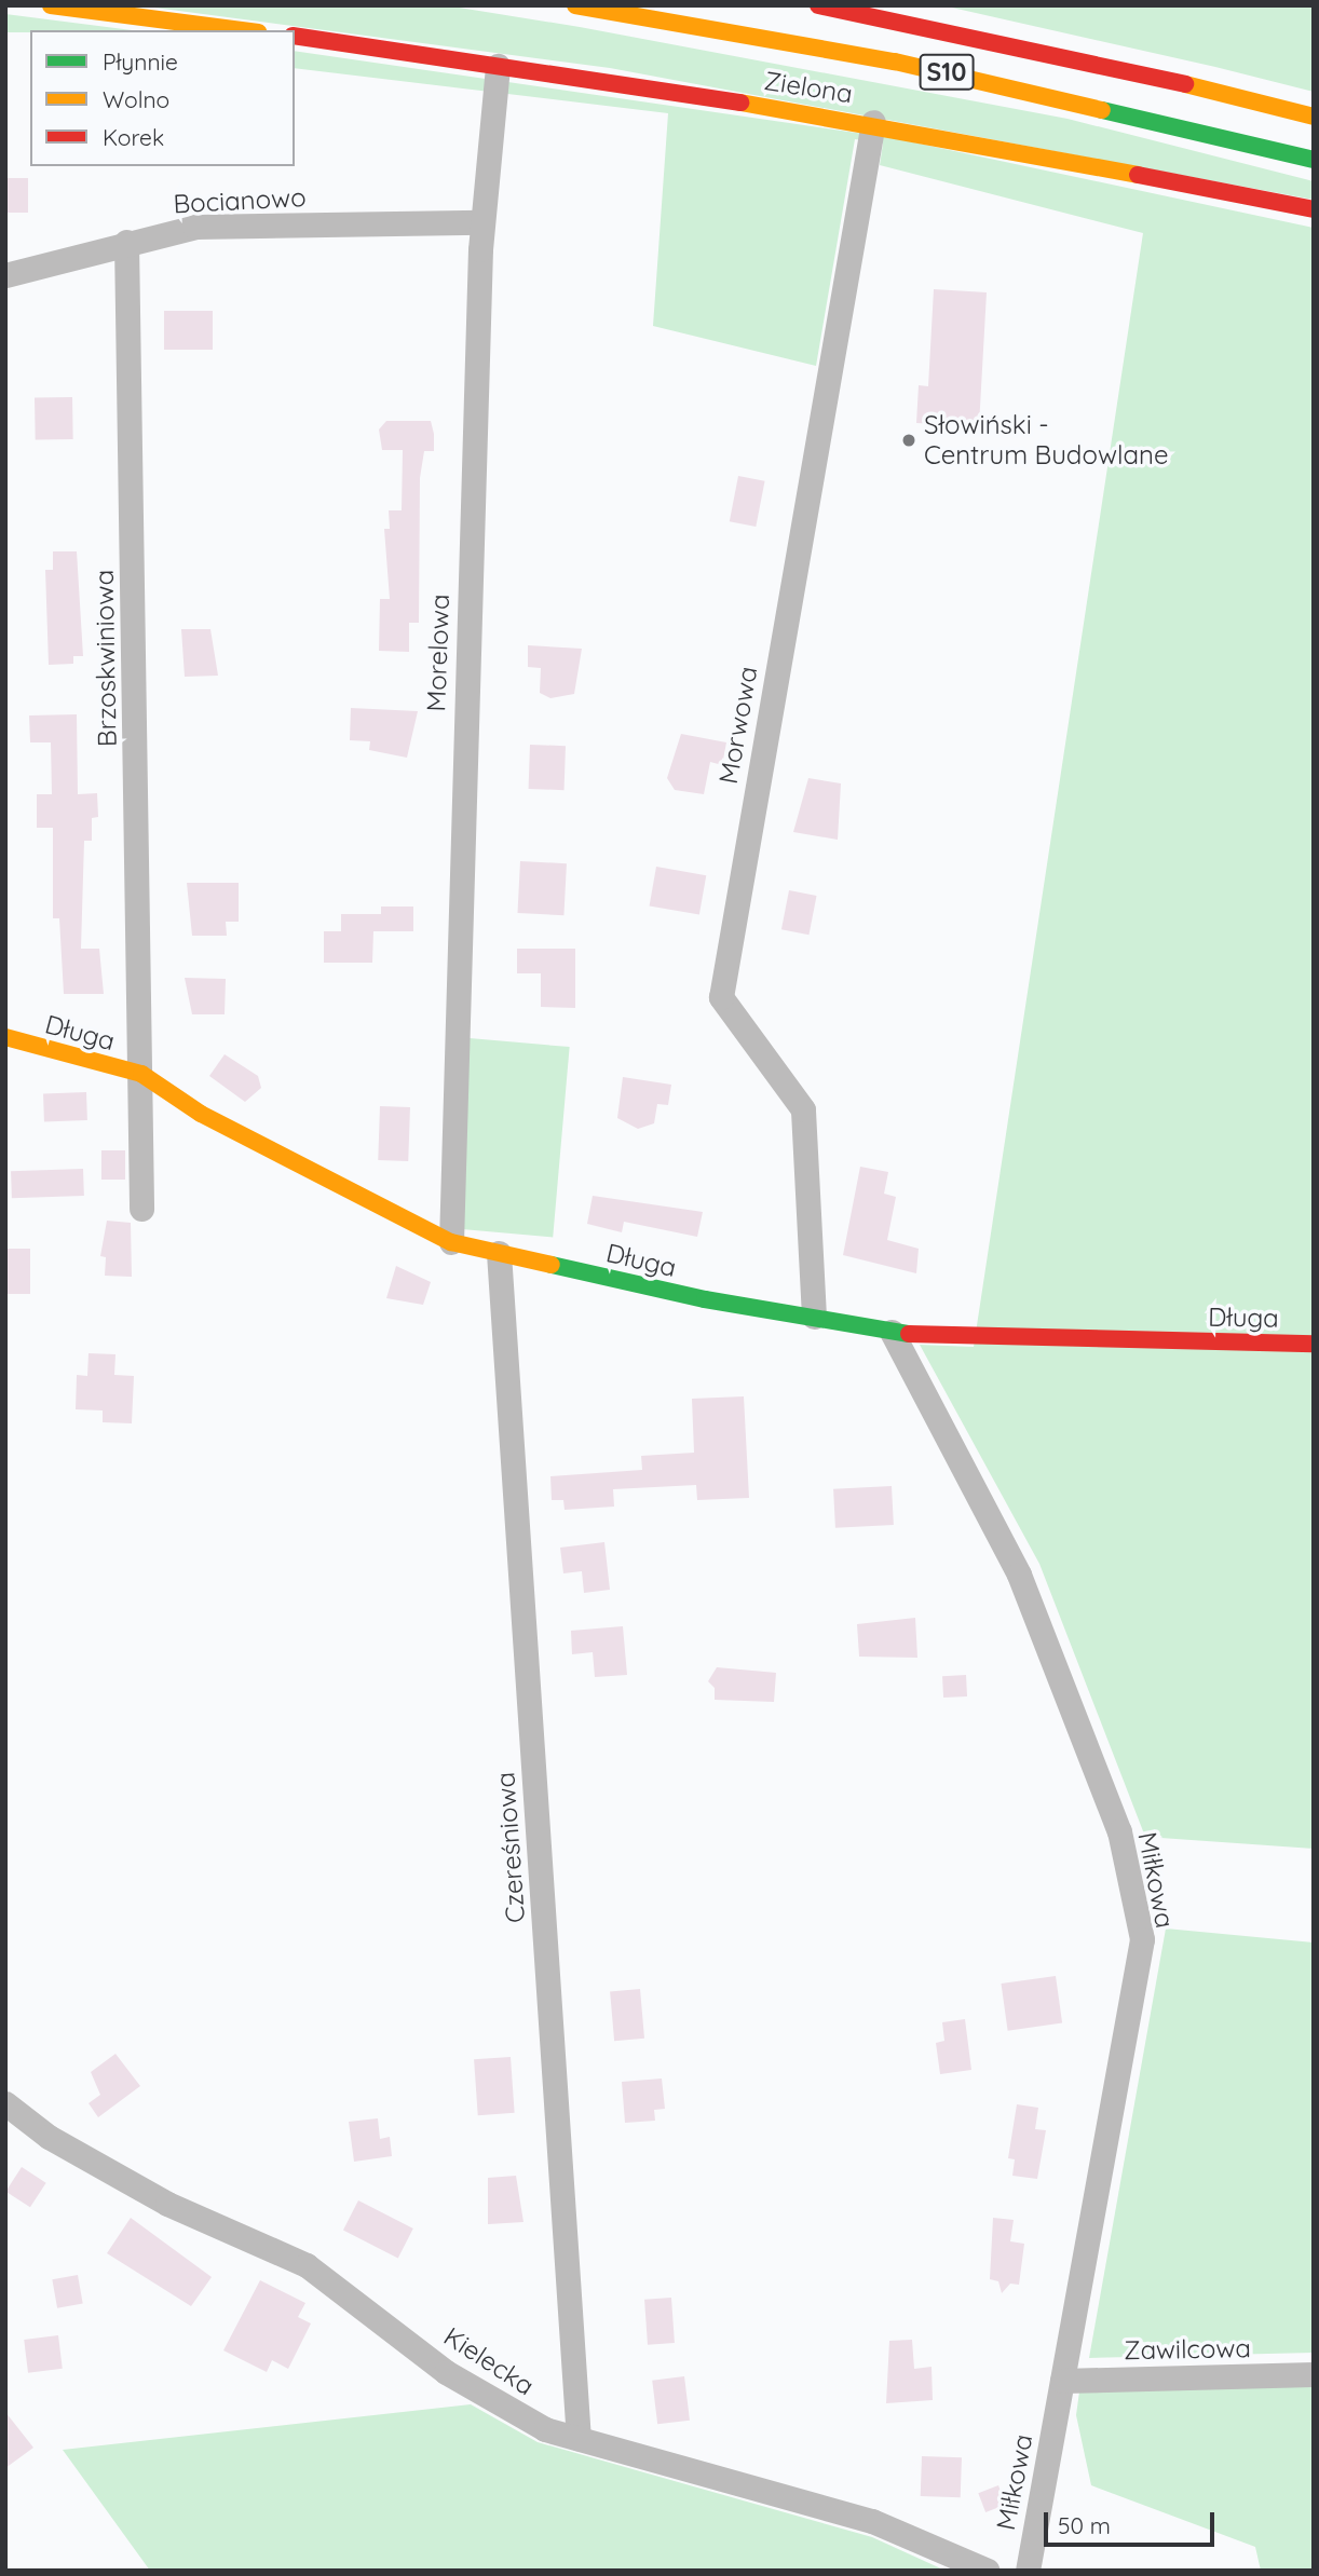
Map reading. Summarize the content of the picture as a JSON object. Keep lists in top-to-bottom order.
{
  "streets": {
    "main road": ["S10", "Zielona", "Długa"],
    "street": [
      "Bocianowo",
      "Morelowa",
      "Brzoskwiniowa",
      "Morwowa",
      "Czereśniowa",
      "Miłkowa",
      "Zawilcowa",
      "Kielecka"
    ]
  },
  "crossings": [
    ["Zielona", "Morelowa"],
    ["Zielona", "Morwowa"],
    ["Bocianowo", "Morelowa"],
    ["Bocianowo", "Brzoskwiniowa"],
    ["Morelowa", "Długa"],
    ["Brzoskwiniowa", "Długa"],
    ["Morwowa", "Długa"],
    ["Długa", "Czereśniowa"],
    ["Długa", "Miłkowa"],
    ["Czereśniowa", "Kielecka"],
    ["Miłkowa", "Zawilcowa"]
  ],
  "places": ["Słowiński - Centrum Budowlane"],
  "legend": ["Płynnie", "Wolno", "Korek"],
  "scale_bar": "50 m"
}
